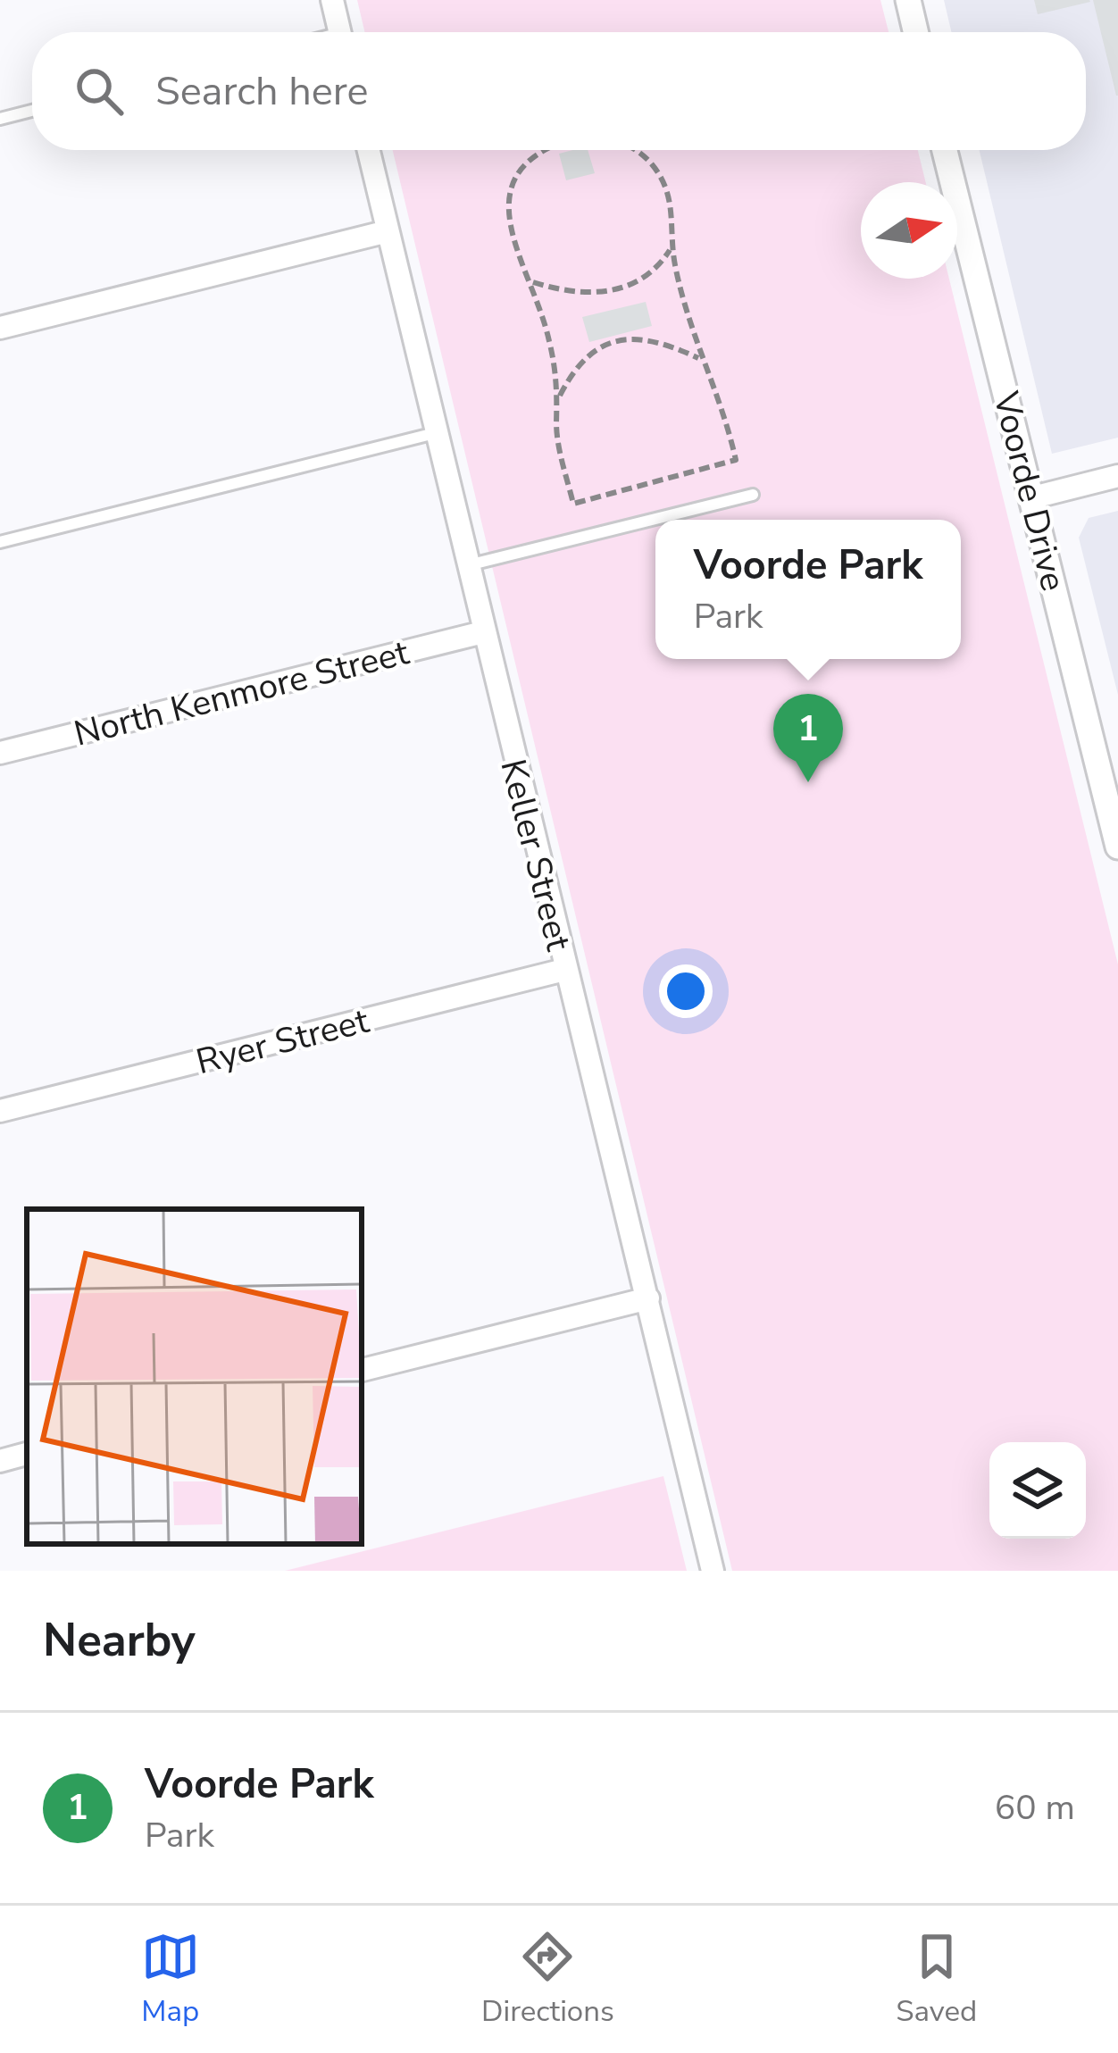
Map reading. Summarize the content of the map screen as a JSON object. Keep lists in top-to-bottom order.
{
  "streets": {
    "street": [
      "Voorde Drive",
      "North Kenmore Street",
      "Keller Street",
      "Ryer Street"
    ]
  },
  "crossings": [
    ["North Kenmore Street", "Keller Street"],
    ["Keller Street", "Ryer Street"]
  ],
  "north": "right",
  "page": {
    "search": "Search here",
    "popup": ["Voorde Park", "Park"],
    "pins": "1",
    "heading": "Nearby",
    "list": [
      {
        "mark": "1",
        "name": "Voorde Park",
        "note": "Park",
        "value": "60 m"
      }
    ],
    "nav": ["Map", "Directions", "Saved"]
  }
}
